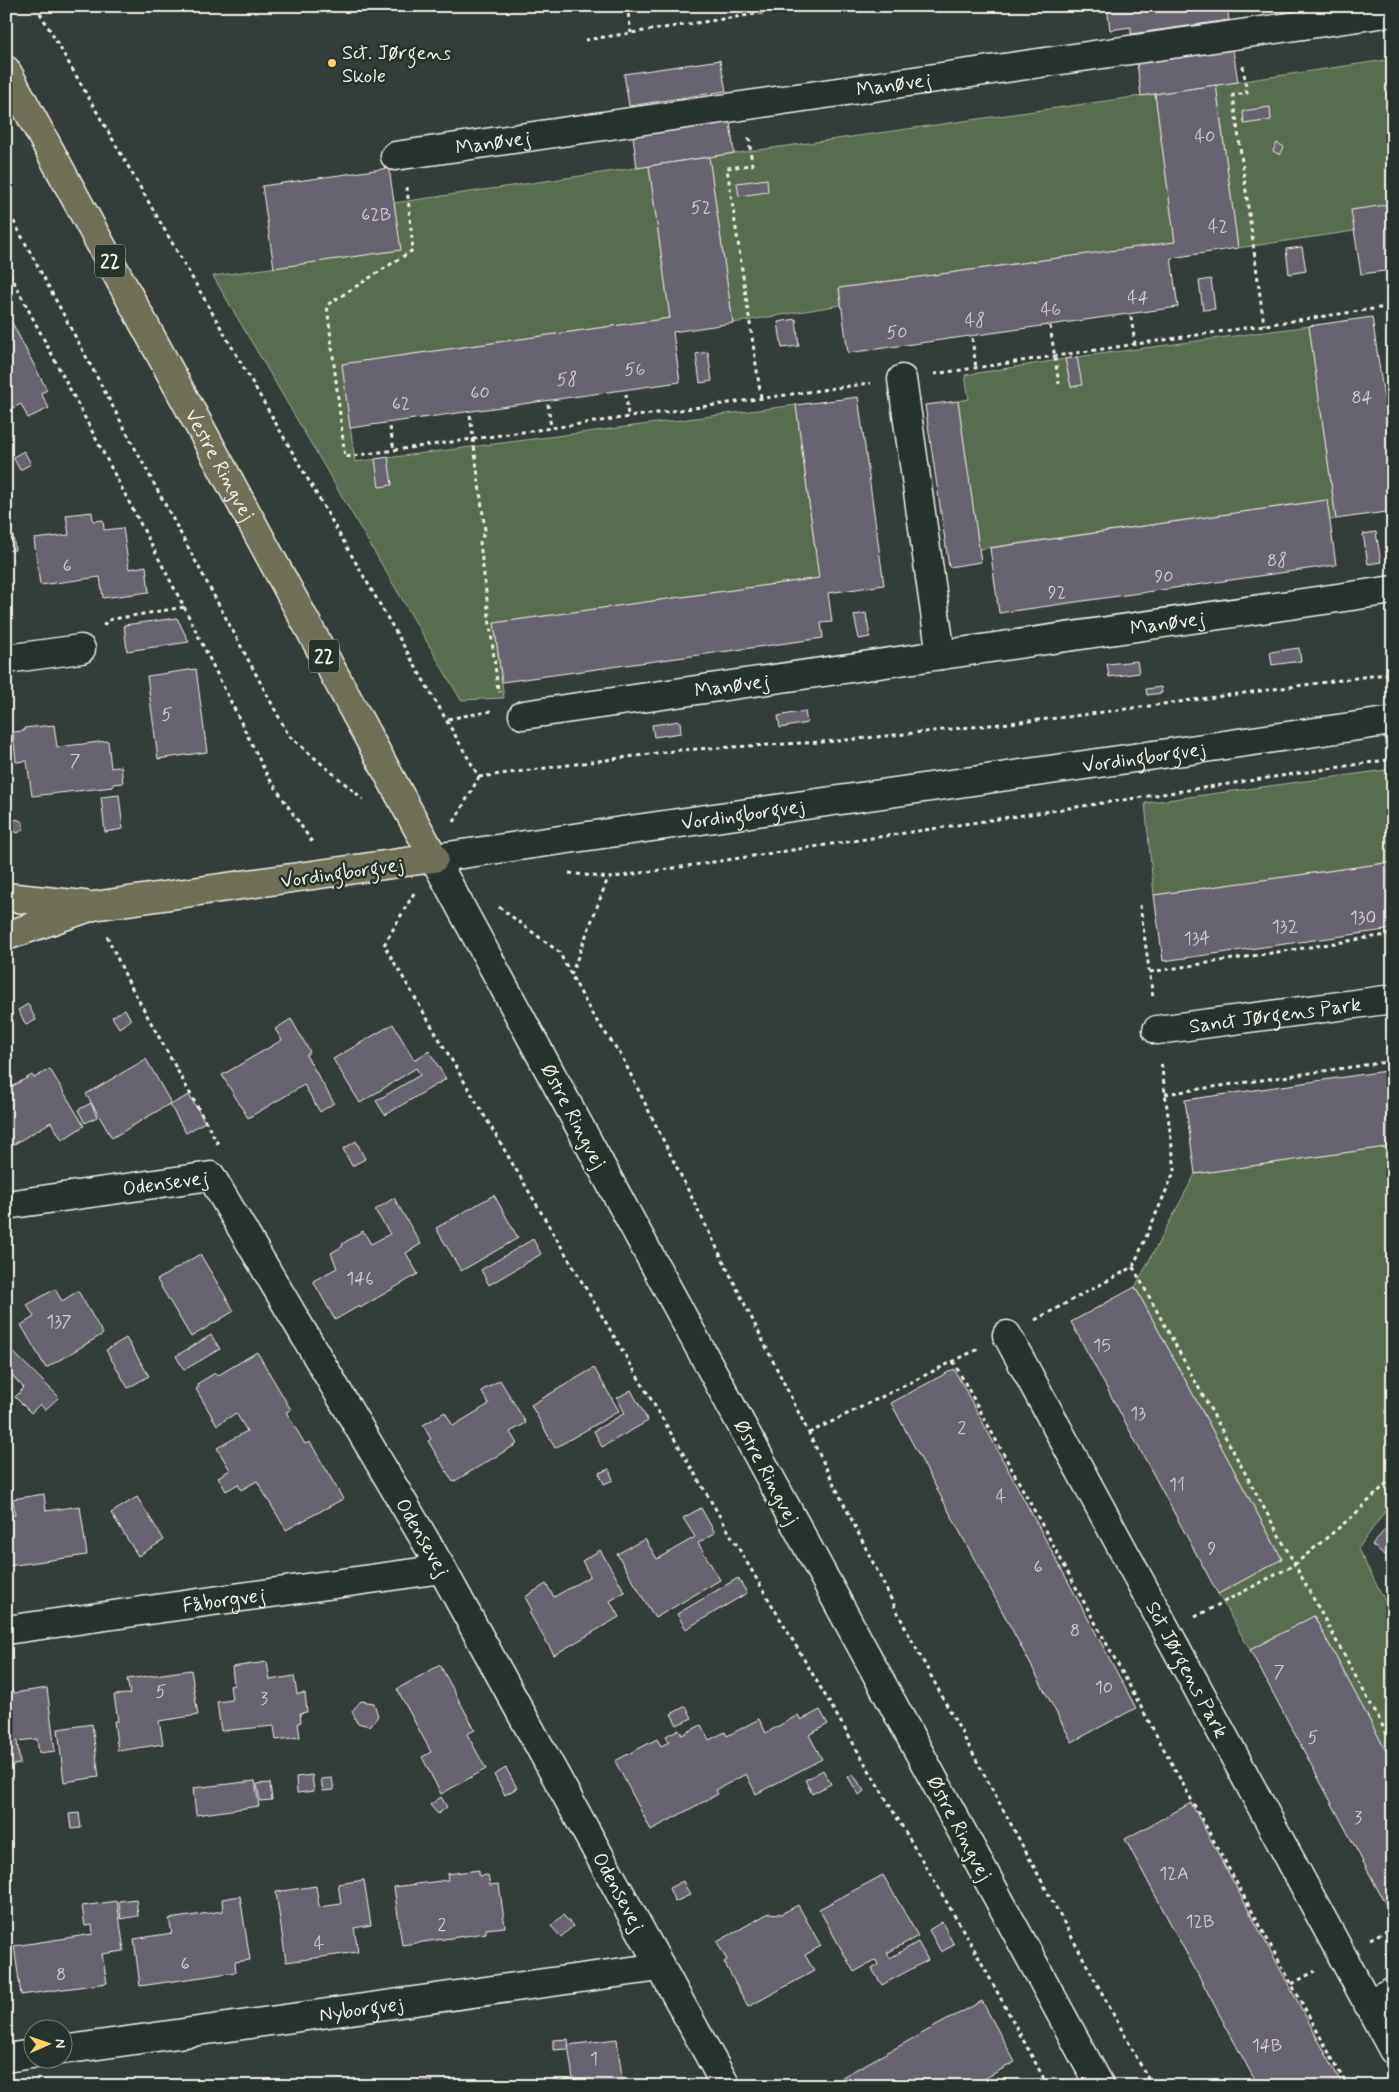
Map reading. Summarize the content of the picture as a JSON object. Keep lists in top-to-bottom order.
{
  "streets": {
    "main road": ["22", "Vestre Ringvej", "Vordingborgvej"],
    "street": [
      "Manøvej",
      "Sanct Jørgens Park",
      "Østre Ringvej",
      "Odensevej",
      "Fåborgvej",
      "Sct Jørgens Park",
      "Nyborgvej"
    ]
  },
  "crossings": [
    ["Vestre Ringvej", "Vordingborgvej"],
    ["Vestre Ringvej", "Østre Ringvej"],
    ["Vordingborgvej", "Østre Ringvej"],
    ["Odensevej", "Fåborgvej"],
    ["Odensevej", "Nyborgvej"]
  ],
  "places": ["Sct. Jørgens Skole"],
  "house_numbers": [
    "40",
    "52",
    "62B",
    "42",
    "44",
    "46",
    "48",
    "50",
    "56",
    "58",
    "60",
    "84",
    "62",
    "88",
    "6",
    "90",
    "92",
    "5",
    "7",
    "130",
    "132",
    "134",
    "146",
    "137",
    "15",
    "13",
    "2",
    "11",
    "4",
    "9",
    "6",
    "8",
    "7",
    "10",
    "5",
    "3",
    "5",
    "3",
    "12A",
    "12B",
    "2",
    "4",
    "6",
    "8",
    "14B",
    "1"
  ],
  "north": "right"
}
